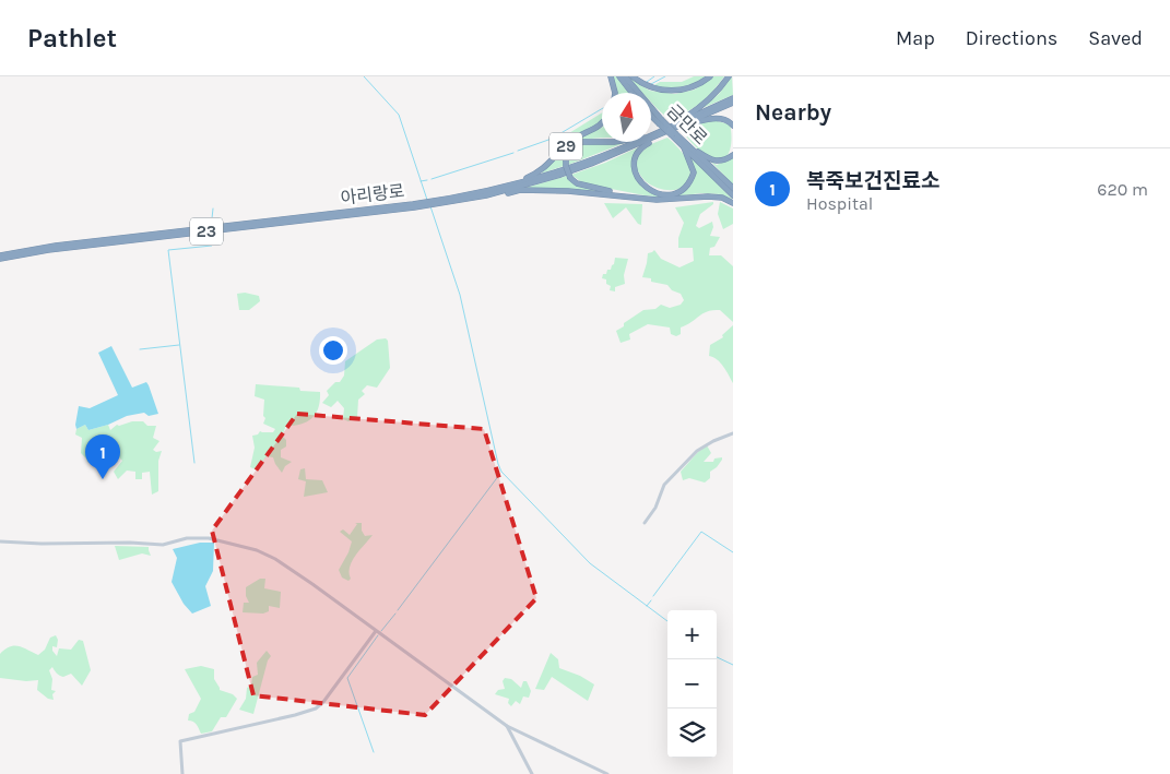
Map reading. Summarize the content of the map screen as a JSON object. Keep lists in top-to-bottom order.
{
  "streets": {
    "highway": [
      "금만로",
      "29",
      "아리랑로",
      "23"
    ]
  },
  "crossings": [
    ["29", "아리랑로"]
  ],
  "north": "top",
  "page": {
    "header": "Pathlet",
    "nav": ["Map", "Directions", "Saved"],
    "heading": "Nearby",
    "list": [
      {
        "mark": "1",
        "name": "복죽보건진료소",
        "note": "Hospital",
        "value": "620 m"
      }
    ],
    "pins": "1",
    "map_buttons": ["+", "−"]
  }
}
